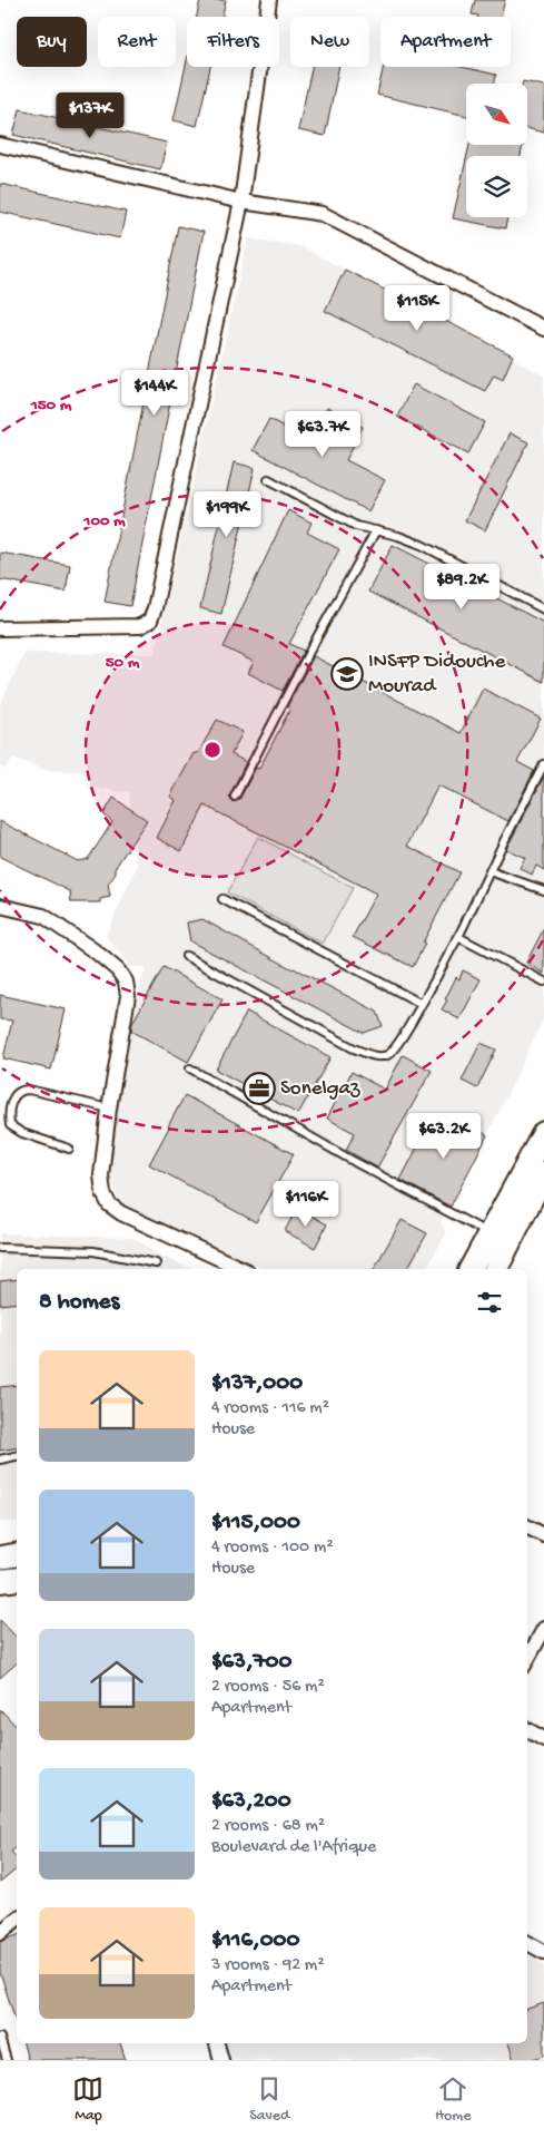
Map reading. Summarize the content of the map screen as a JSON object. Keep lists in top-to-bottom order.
{
  "places": {
    "school or university": ["INSFP Didouche Mourad"],
    "office": ["Sonelgaz"]
  },
  "north": "bottom right",
  "page": {
    "chip": [
      "Buy",
      "Rent",
      "Filters",
      "New",
      "Apartment"
    ],
    "price": [
      "$137K",
      "$115K",
      "$144K",
      "$63.7K",
      "$199K",
      "$89.2K",
      "$63.2K",
      "$116K"
    ],
    "heading": "8 homes",
    "list": [
      {
        "name": "$137,000",
        "note": "4 rooms · 116 m² · House"
      },
      {
        "name": "$115,000",
        "note": "4 rooms · 100 m² · House"
      },
      {
        "name": "$63,700",
        "note": "2 rooms · 56 m² · Apartment"
      },
      {
        "name": "$63,200",
        "note": "2 rooms · 68 m² · Boulevard de l'Afrique"
      },
      {
        "name": "$116,000",
        "note": "3 rooms · 92 m² · Apartment"
      }
    ],
    "tabs": ["Map", "Saved", "Home"]
  },
  "rings": ["150 m", "100 m", "50 m"]
}
